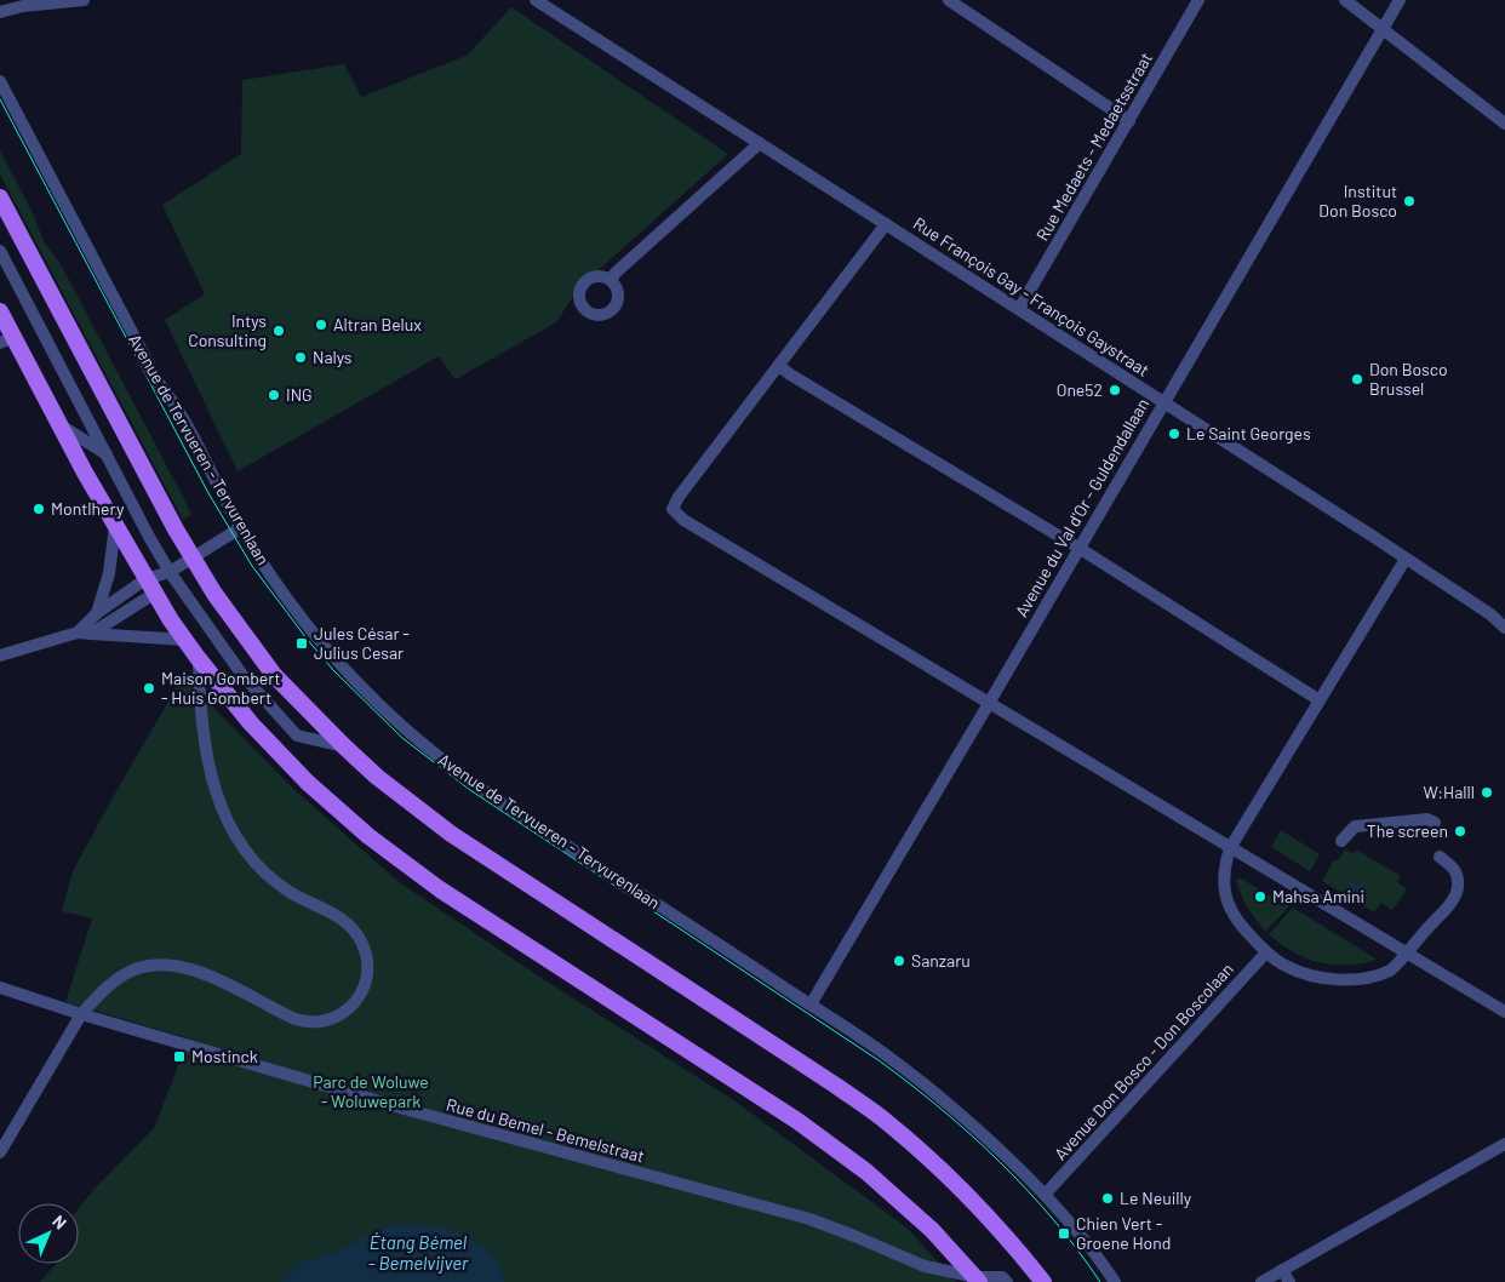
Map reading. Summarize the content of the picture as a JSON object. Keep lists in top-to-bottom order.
{
  "streets": {
    "street": [
      "Rue Medaets - Medaetsstraat",
      "Rue François Gay - François Gaystraat",
      "Avenue de Tervueren - Tervurenlaan",
      "Avenue du Val d'Or - Guldendallaan",
      "Avenue Don Bosco - Don Boscolaan",
      "Rue du Bemel - Bemelstraat"
    ]
  },
  "crossings": [
    ["Rue Medaets - Medaetsstraat", "Rue François Gay - François Gaystraat"],
    ["Rue François Gay - François Gaystraat", "Avenue du Val d'Or - Guldendallaan"],
    ["Avenue de Tervueren - Tervurenlaan", "Avenue du Val d'Or - Guldendallaan"],
    ["Avenue de Tervueren - Tervurenlaan", "Avenue Don Bosco - Don Boscolaan"]
  ],
  "water": ["Étang Bémel - Bemelvijver"],
  "parks": ["Parc de Woluwe - Woluwepark"],
  "places": {
    "other": [
      "Institut Don Bosco",
      "Altran Belux",
      "Intys Consulting",
      "Nalys",
      "Don Bosco Brussel",
      "One52",
      "ING",
      "Le Saint Georges",
      "Montlhery",
      "Maison Gombert - Huis Gombert",
      "W:Halll",
      "The screen",
      "Mahsa Amini",
      "Sanzaru",
      "Le Neuilly"
    ],
    "transit": ["Jules César - Julius Cesar", "Mostinck", "Chien Vert - Groene Hond"]
  },
  "north": "top right"
}
